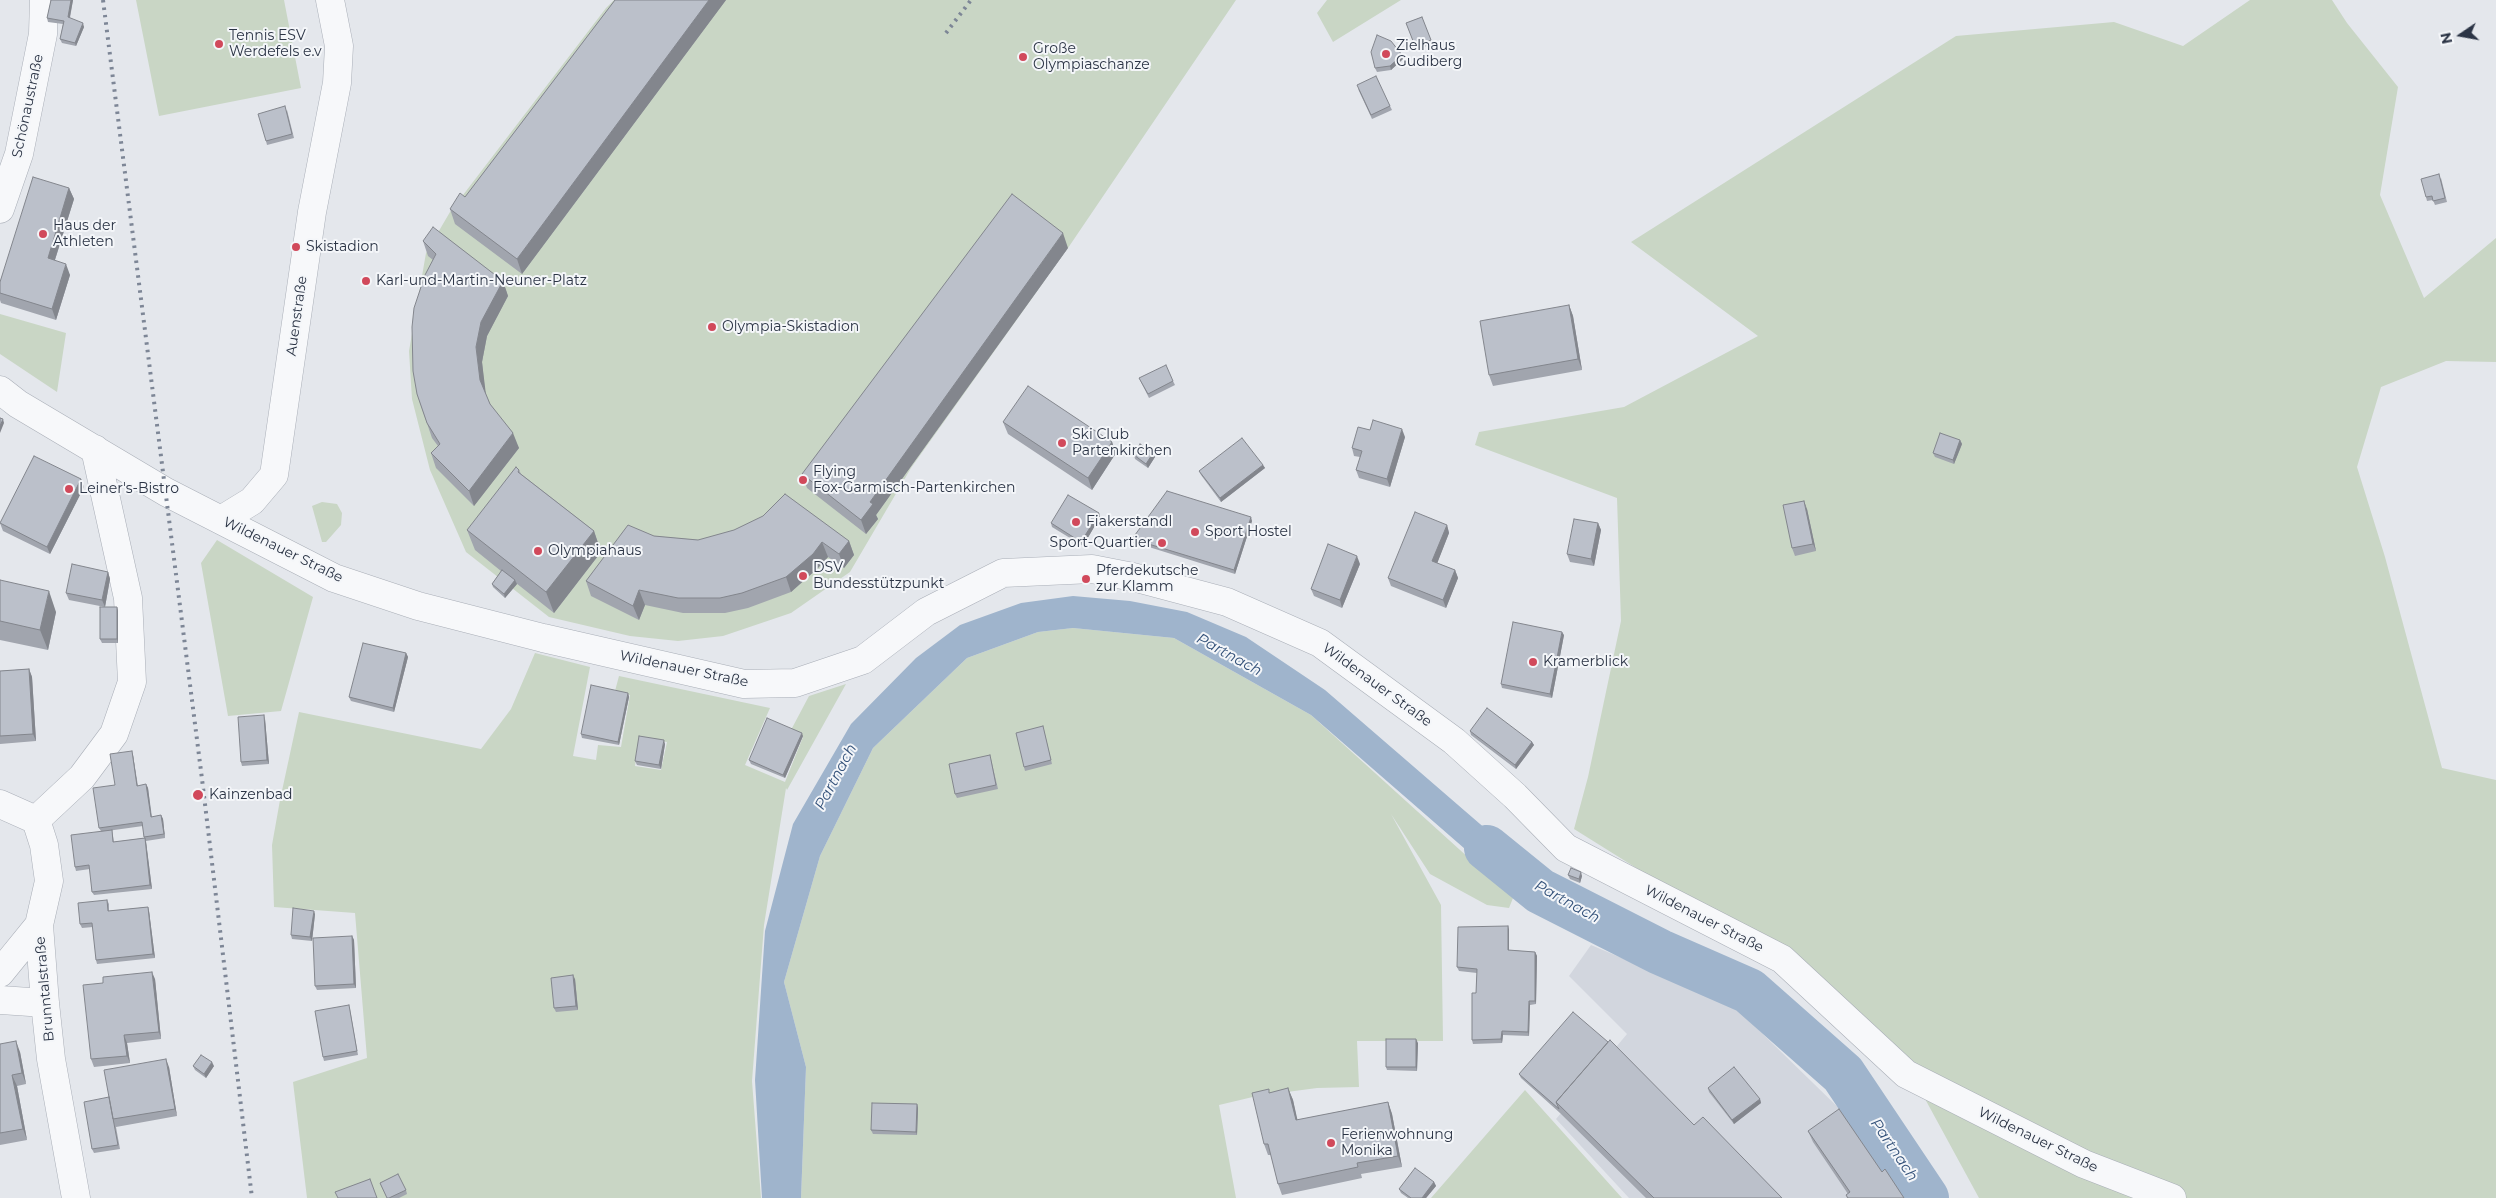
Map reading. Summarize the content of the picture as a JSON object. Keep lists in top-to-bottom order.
{
  "streets": {
    "street": [
      "Schönaustraße",
      "Auenstraße",
      "Wildenauer Straße",
      "Brunntalstraße"
    ]
  },
  "crossings": [
    ["Auenstraße", "Wildenauer Straße"]
  ],
  "water": ["Partnach"],
  "places": [
    "Tennis ESV Werdefels e.v",
    "Zielhaus Gudiberg",
    "Große Olympiaschanze",
    "Haus der Athleten",
    "Skistadion",
    "Karl-und-Martin-Neuner-Platz",
    "Olympia-Skistadion",
    "Ski Club Partenkirchen",
    "Flying Fox-Garmisch-Partenkirchen",
    "Leiner's-Bistro",
    "Fiakerstandl",
    "Sport Hostel",
    "Sport-Quartier",
    "Olympiahaus",
    "DSV Bundesstützpunkt",
    "Pferdekutsche zur Klamm",
    "Kramerblick",
    "Kainzenbad",
    "Ferienwohnung Monika"
  ],
  "north": "left"
}
